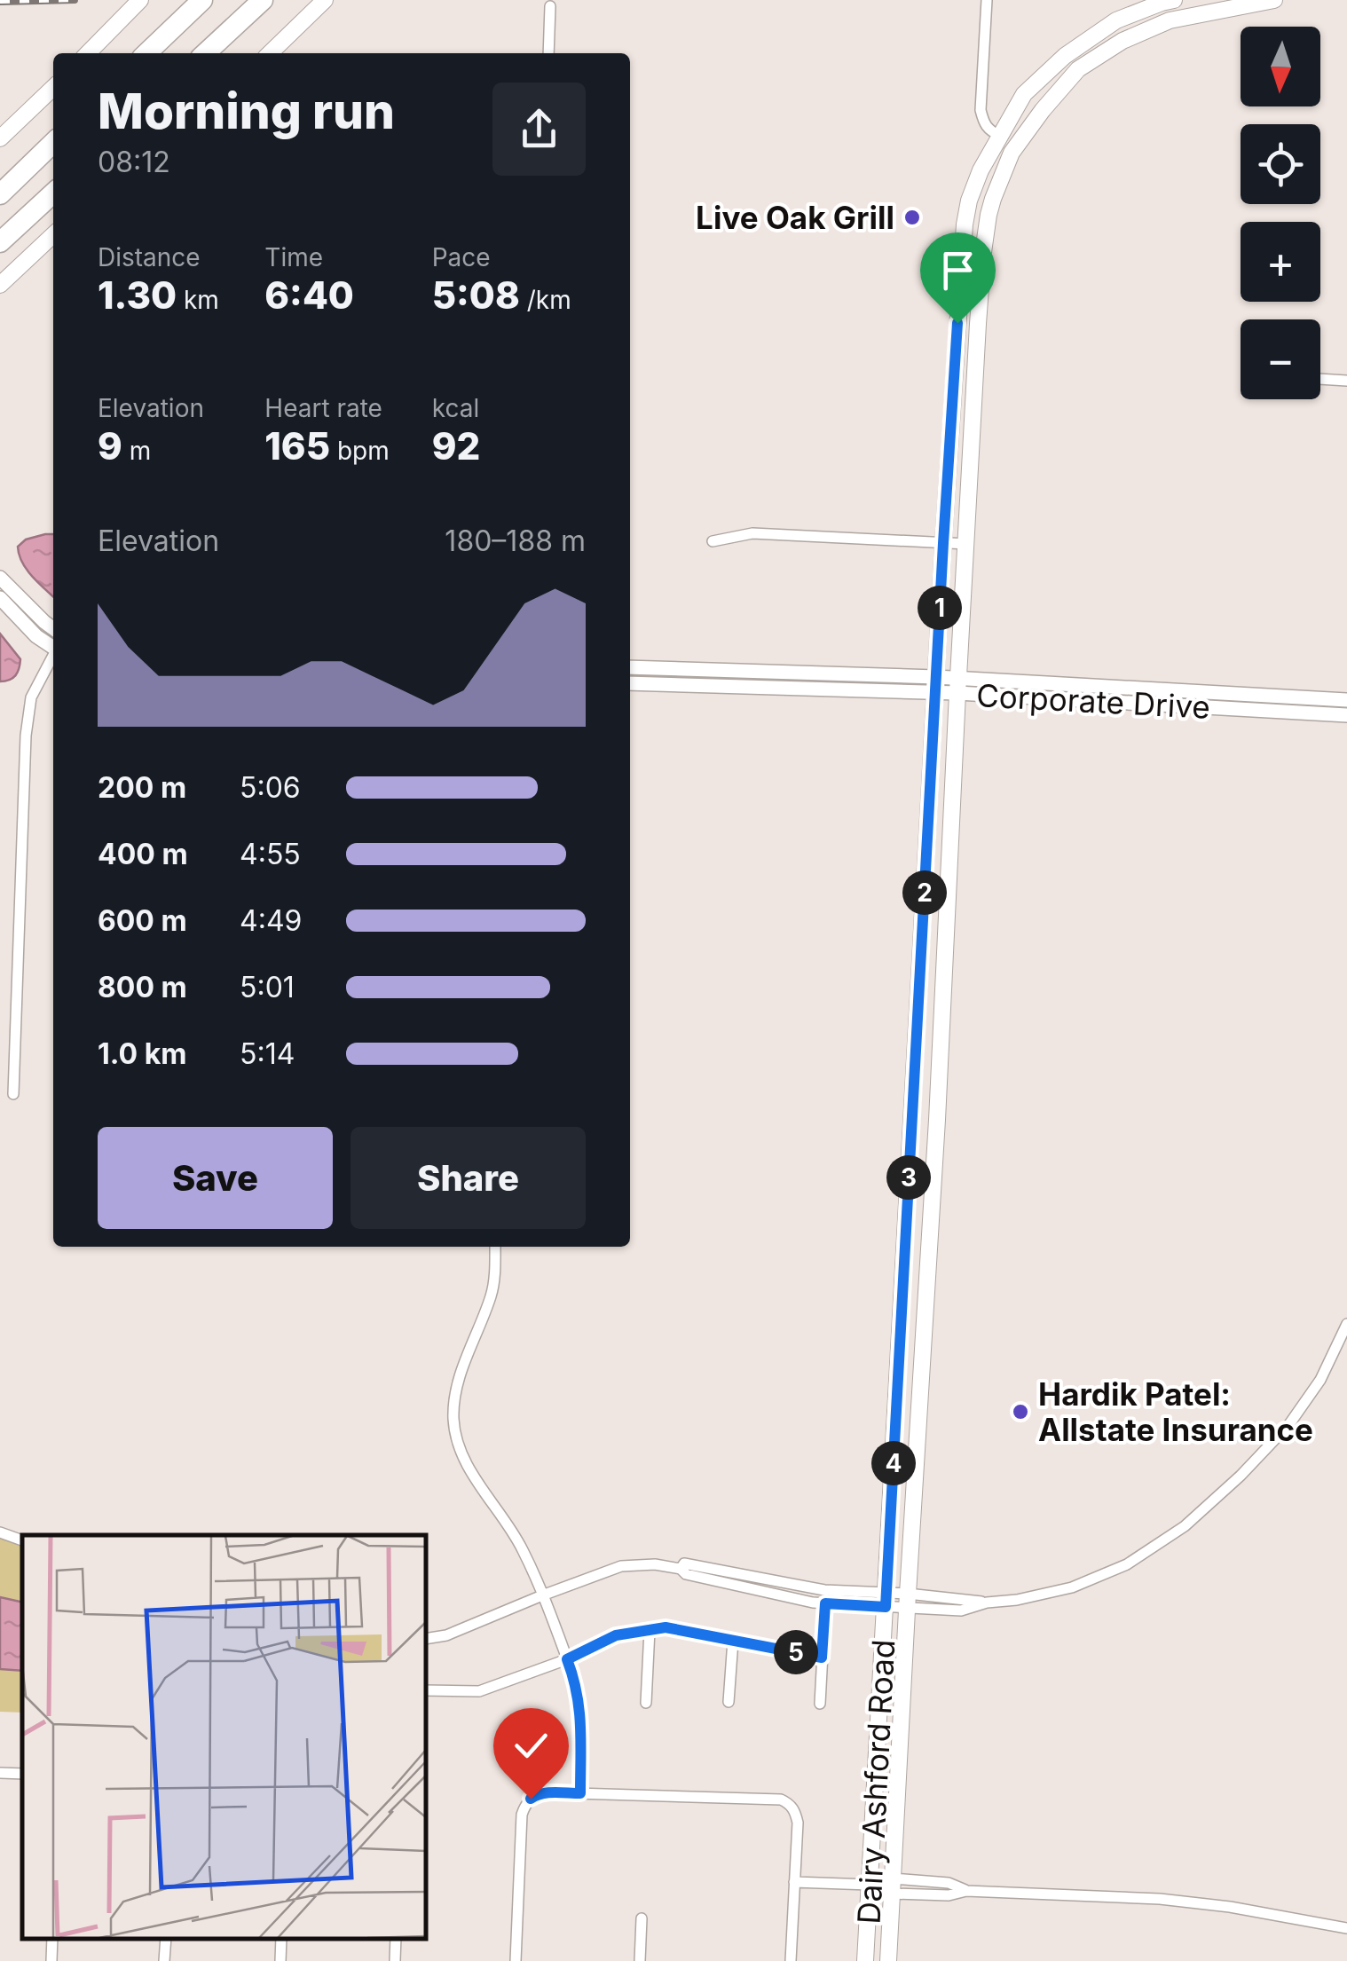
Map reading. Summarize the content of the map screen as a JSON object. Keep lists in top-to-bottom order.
{
  "streets": {
    "main road": ["Dairy Ashford Road"],
    "street": ["Corporate Drive"]
  },
  "crossings": [
    ["Corporate Drive", "Dairy Ashford Road"]
  ],
  "places": ["Live Oak Grill", "Hardik Patel: Allstate Insurance"],
  "north": "bottom",
  "page": {
    "map_buttons": ["+", "−"],
    "heading": ["Morning run", "08:12"],
    "stats": [
      ["Distance", "1.30 km"],
      ["Time", "6:40"],
      ["Pace", "5:08 /km"],
      ["Elevation", "9 m"],
      ["Heart rate", "165 bpm"],
      ["kcal", "92"]
    ],
    "chart": ["Elevation", "180–188 m"],
    "pins": [
      "1",
      "2",
      "3",
      "4",
      "5"
    ],
    "list": [
      {
        "name": "200 m",
        "note": "5:06"
      },
      {
        "name": "400 m",
        "note": "4:55"
      },
      {
        "name": "600 m",
        "note": "4:49"
      },
      {
        "name": "800 m",
        "note": "5:01"
      },
      {
        "name": "1.0 km",
        "note": "5:14"
      }
    ],
    "buttons": ["Save", "Share"]
  }
}
